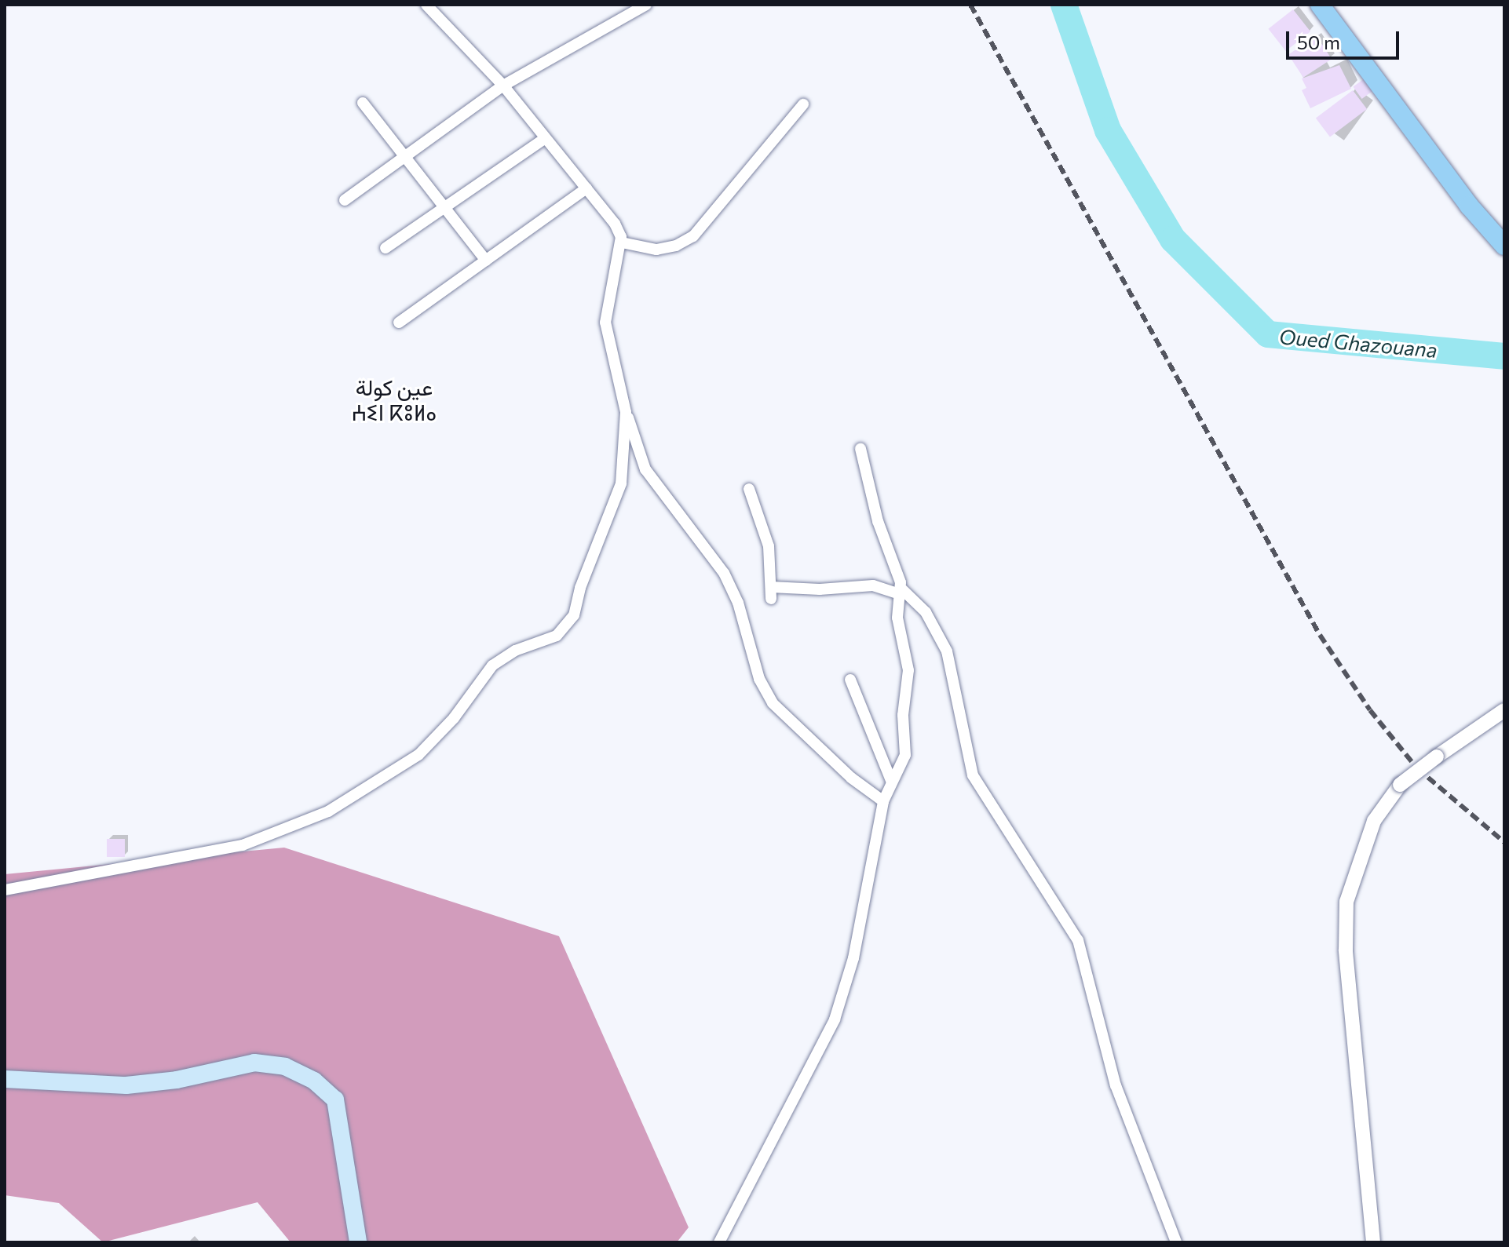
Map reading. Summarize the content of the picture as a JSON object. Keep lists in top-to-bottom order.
{
  "districts": ["عين كولة ⵄⵉⵏ ⴽⵓⵍⴰ"],
  "water": ["Oued Ghazouana"],
  "scale_bar": "50 m"
}
